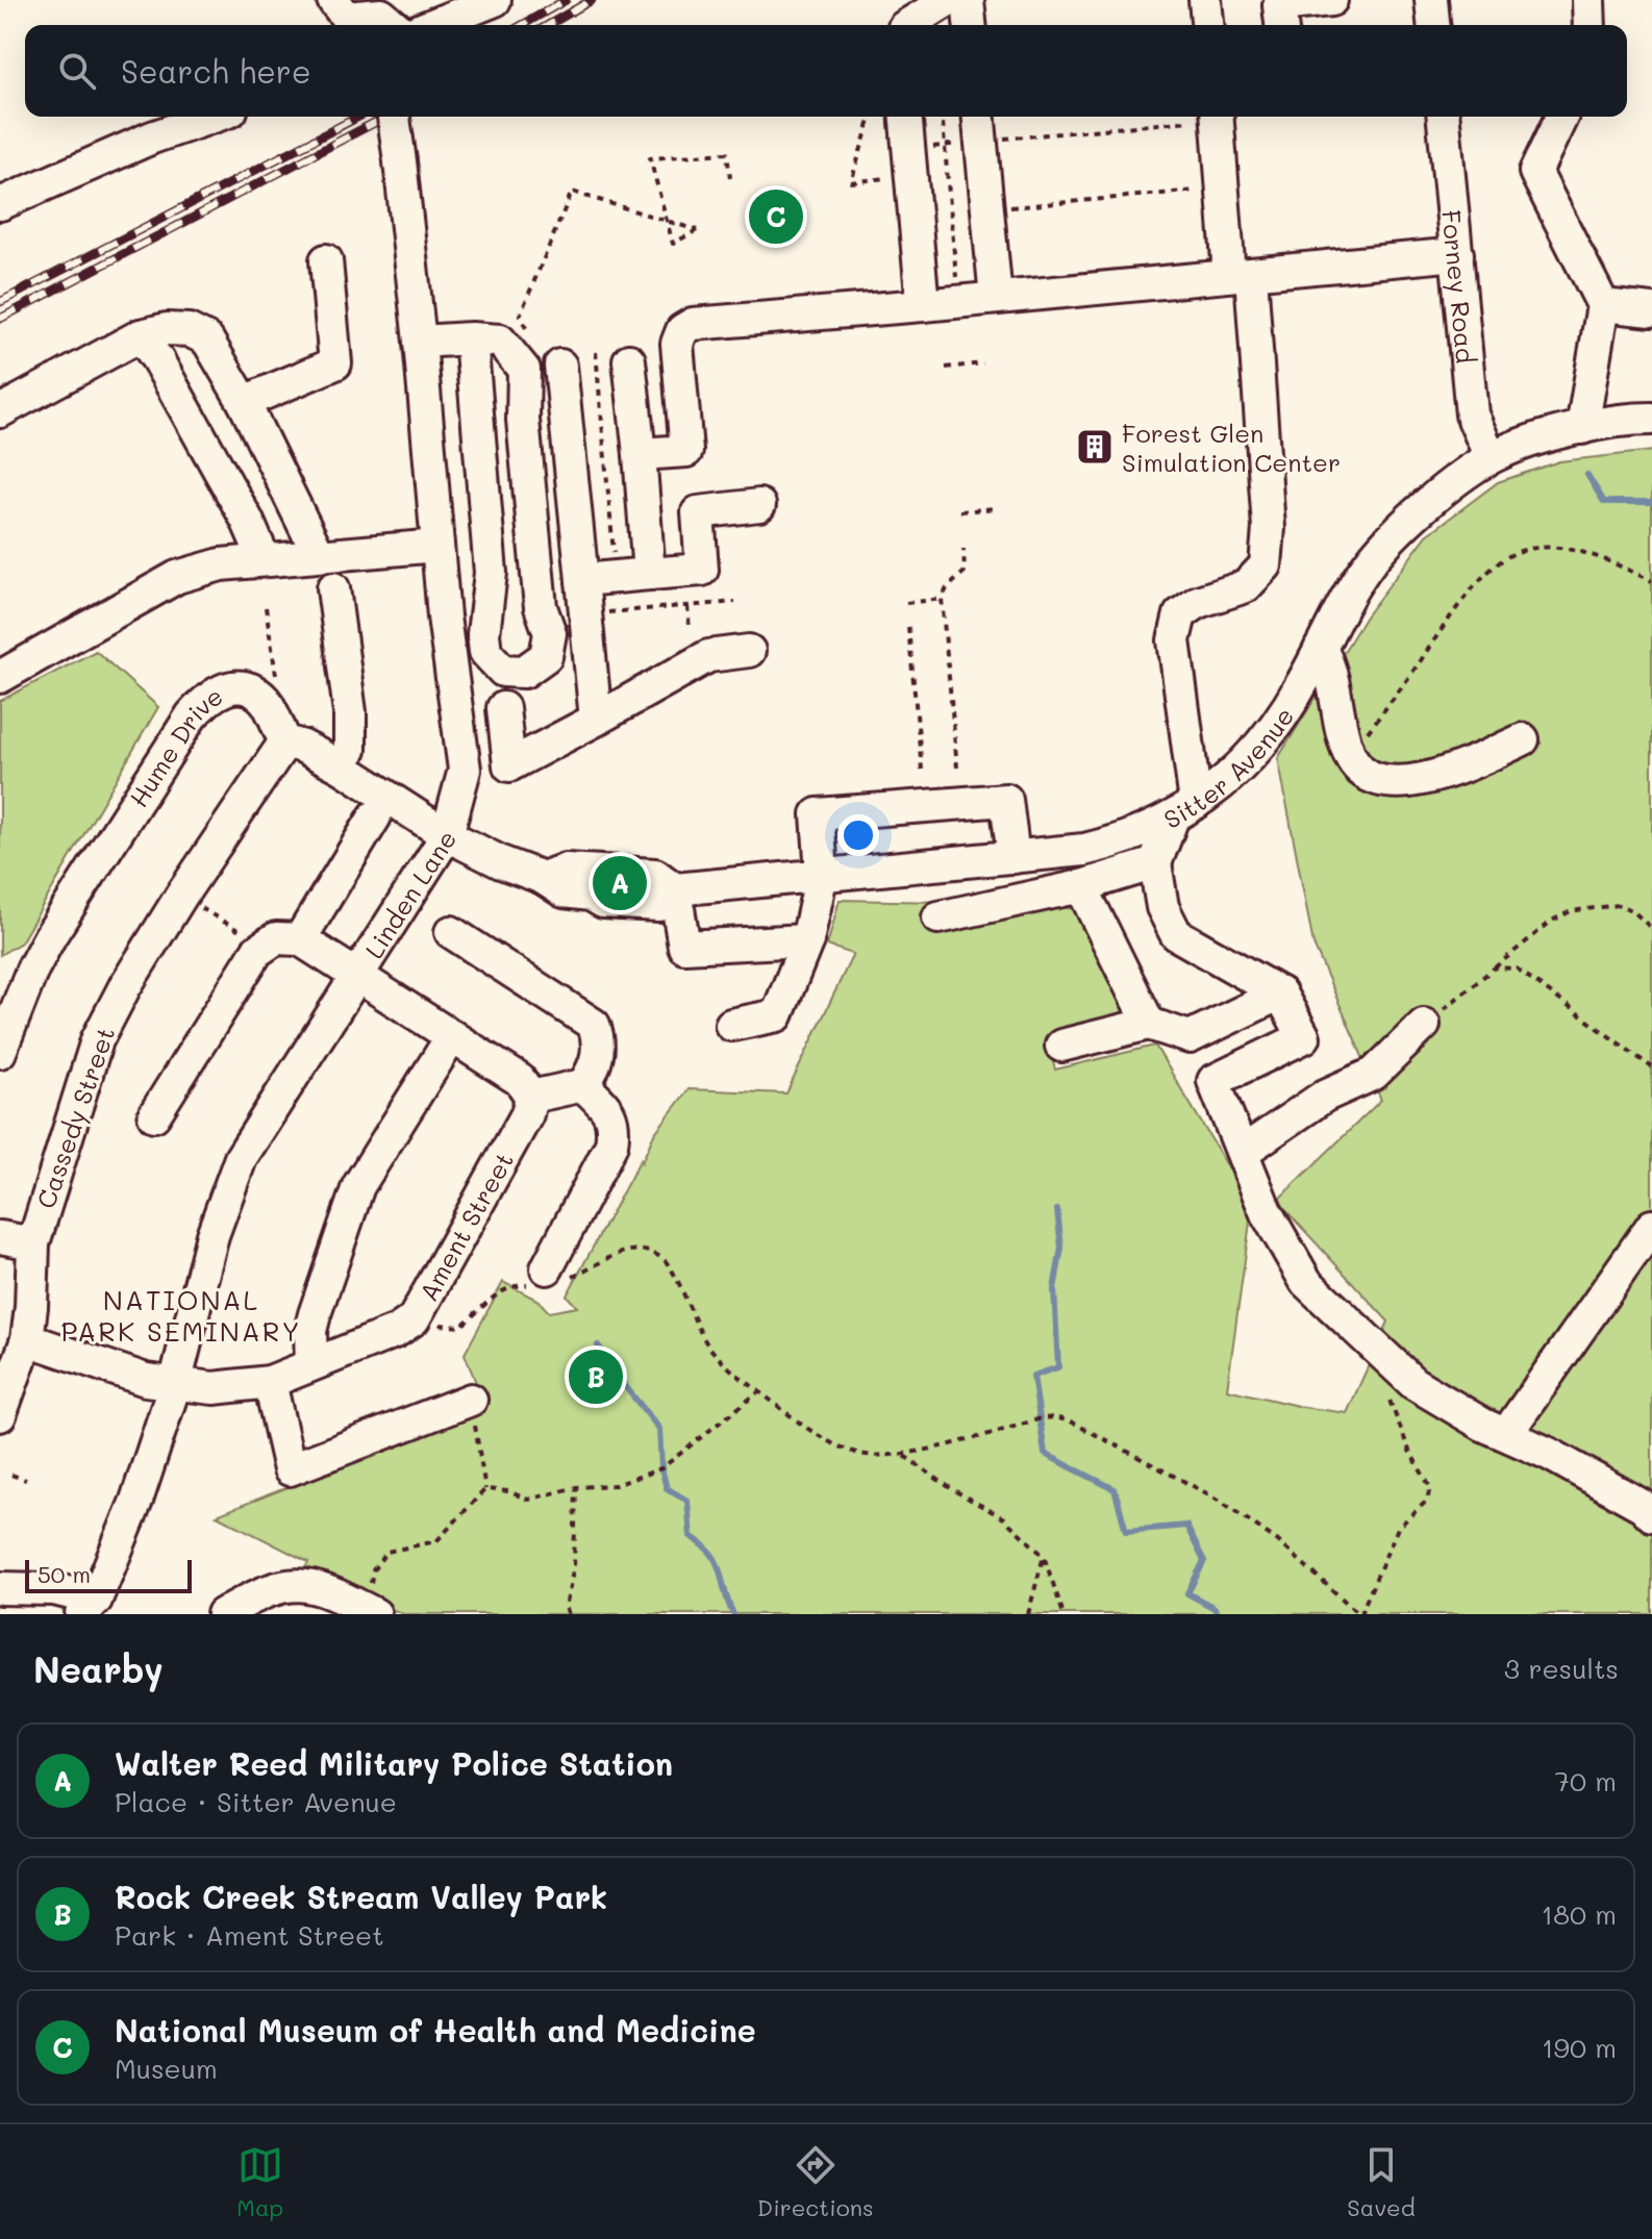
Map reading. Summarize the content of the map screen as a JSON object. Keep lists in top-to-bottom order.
{
  "streets": {
    "street": [
      "Forney Road",
      "Hume Drive",
      "Sitter Avenue",
      "Linden Lane",
      "Cassedy Street",
      "Ament Street"
    ]
  },
  "crossings": [
    ["Forney Road", "Sitter Avenue"],
    ["Hume Drive", "Cassedy Street"],
    ["Sitter Avenue", "Linden Lane"],
    ["Linden Lane", "Ament Street"]
  ],
  "districts": ["NATIONAL PARK SEMINARY"],
  "places": {
    "building": ["Forest Glen Simulation Center"]
  },
  "scale_bar": "50 m",
  "page": {
    "search": "Search here",
    "pins": ["C", "A", "B"],
    "scale": "50 m",
    "heading": ["Nearby", "3 results"],
    "list": [
      {
        "mark": "A",
        "name": "Walter Reed Military Police Station",
        "note": "Place · Sitter Avenue",
        "value": "70 m"
      },
      {
        "mark": "B",
        "name": "Rock Creek Stream Valley Park",
        "note": "Park · Ament Street",
        "value": "180 m"
      },
      {
        "mark": "C",
        "name": "National Museum of Health and Medicine",
        "note": "Museum",
        "value": "190 m"
      }
    ],
    "nav": ["Map", "Directions", "Saved"]
  }
}
